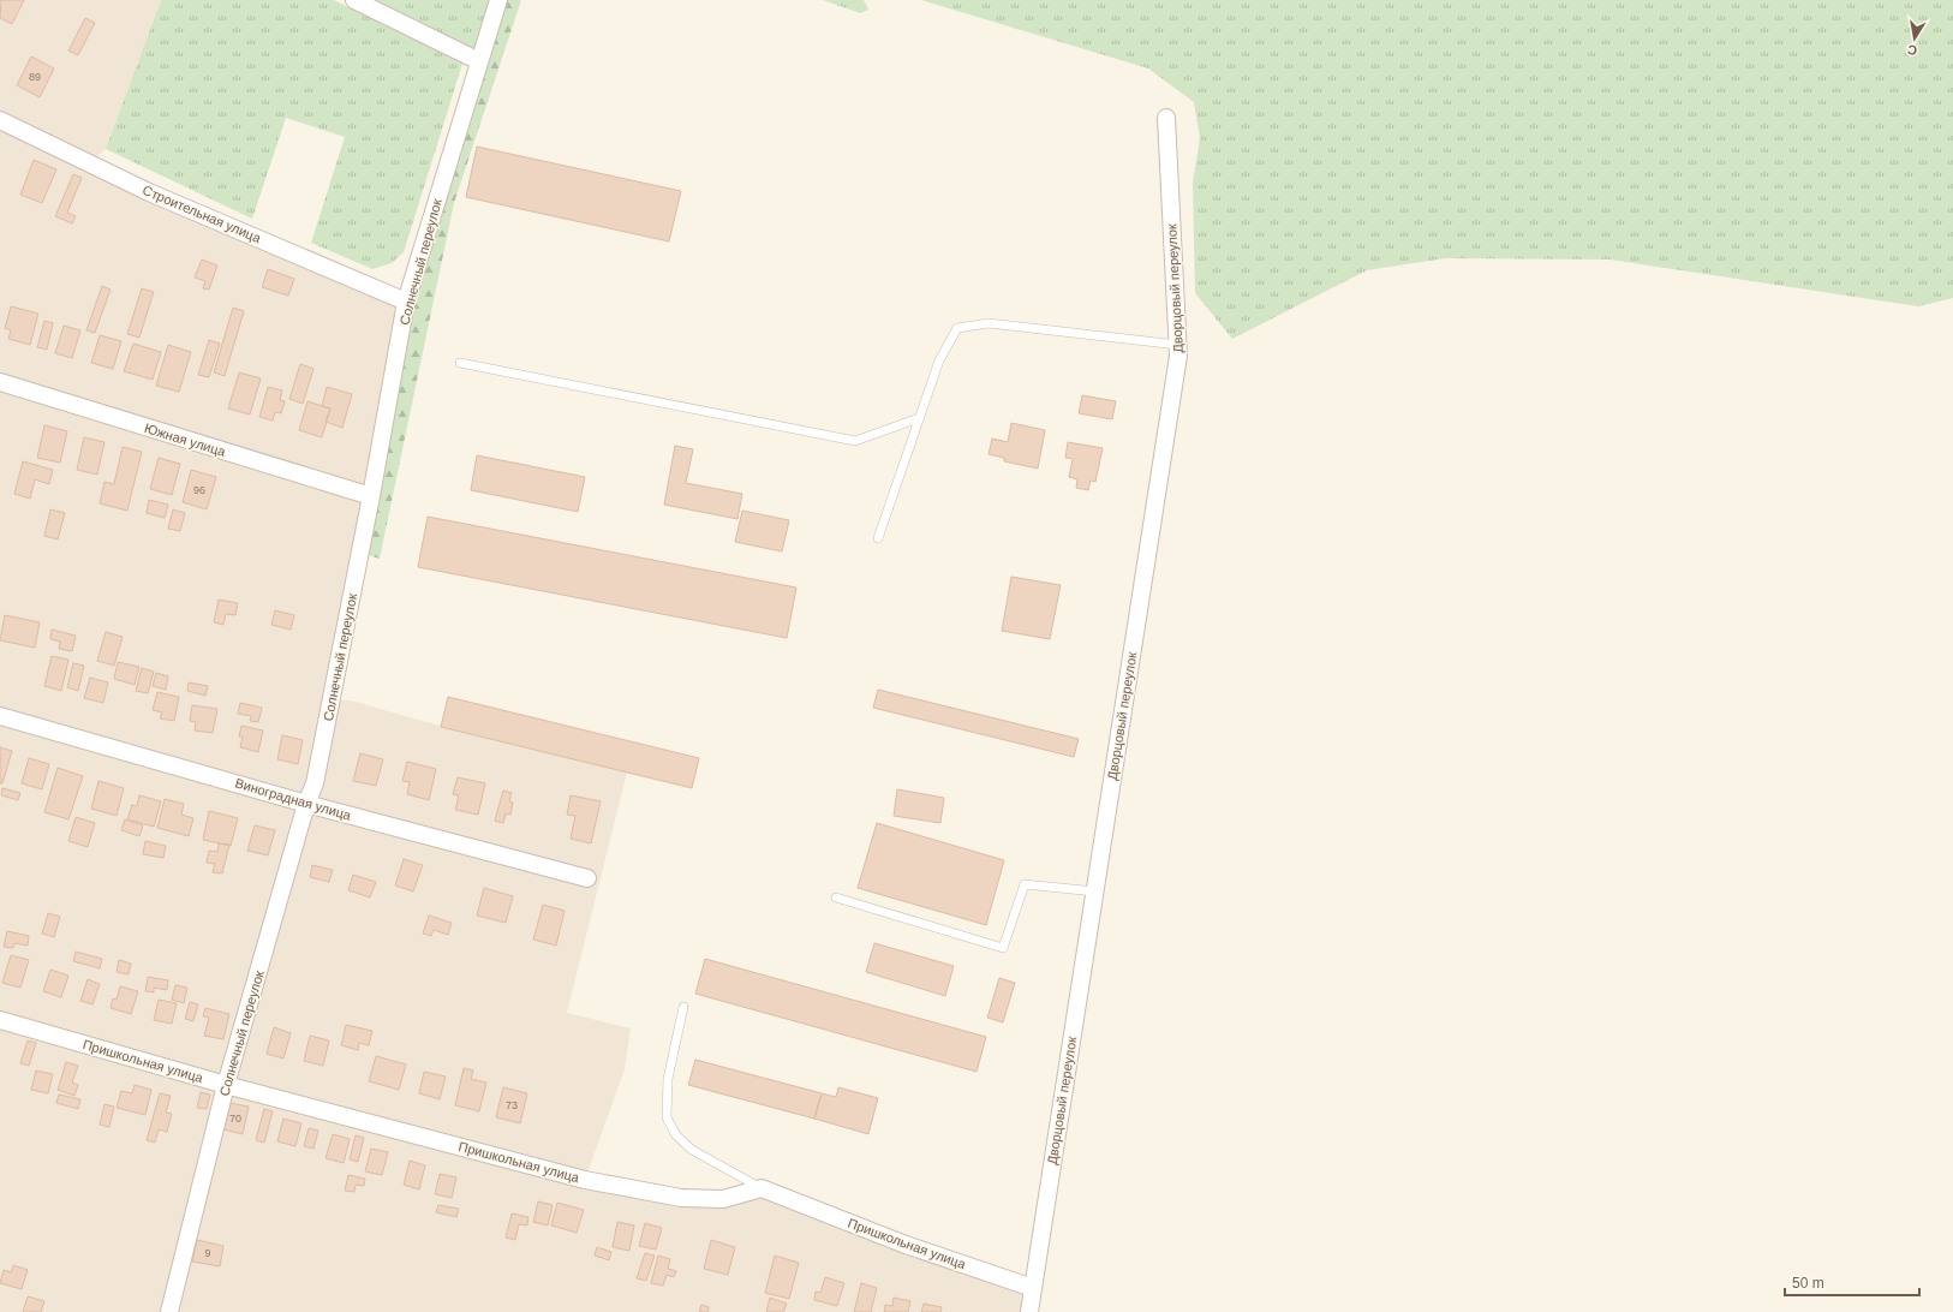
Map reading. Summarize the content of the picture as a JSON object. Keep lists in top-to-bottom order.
{
  "streets": {
    "street": [
      "Строительная улица",
      "Солнечный переулок",
      "Дворцовый переулок",
      "Южная улица",
      "Виноградная улица",
      "Пришкольная улица"
    ]
  },
  "crossings": [
    ["Строительная улица", "Солнечный переулок"],
    ["Солнечный переулок", "Южная улица"],
    ["Солнечный переулок", "Виноградная улица"],
    ["Солнечный переулок", "Пришкольная улица"],
    ["Дворцовый переулок", "Пришкольная улица"]
  ],
  "house_numbers": [
    "89",
    "96",
    "73",
    "70",
    "9"
  ],
  "scale_bar": "50 m",
  "north": "bottom"
}
